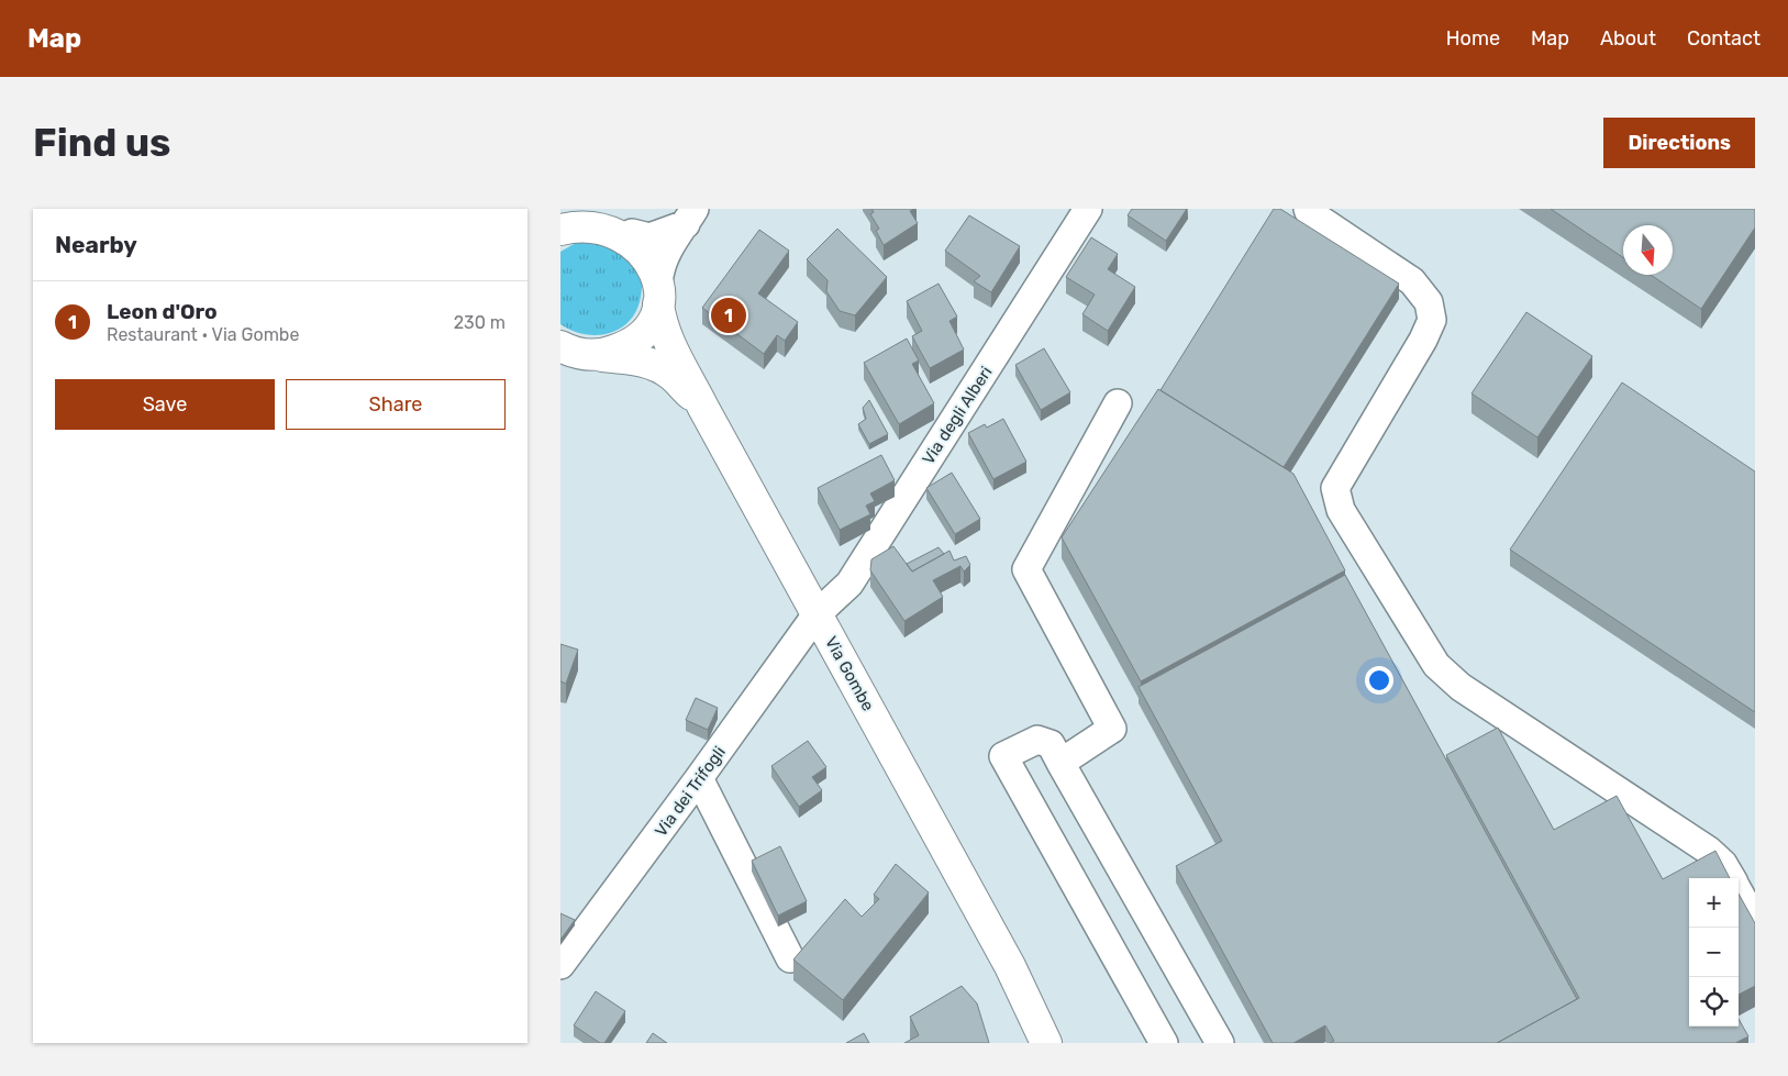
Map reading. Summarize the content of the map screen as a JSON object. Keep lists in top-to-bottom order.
{
  "streets": {
    "main road": ["Via Gombe"],
    "street": ["Via degli Alberi", "Via dei Trifogli"]
  },
  "crossings": [
    ["Via degli Alberi", "Via Gombe"],
    ["Via degli Alberi", "Via dei Trifogli"],
    ["Via Gombe", "Via dei Trifogli"]
  ],
  "north": "bottom",
  "page": {
    "header": "Map",
    "nav": [
      "Home",
      "Map",
      "About",
      "Contact"
    ],
    "buttons": [
      "Directions",
      ["Save", "Share"]
    ],
    "title": "Find us",
    "heading": "Nearby",
    "list": [
      {
        "mark": "1",
        "name": "Leon d'Oro",
        "note": "Restaurant · Via Gombe",
        "value": "230 m"
      }
    ],
    "pins": "1",
    "map_buttons": ["+", "−"]
  }
}
